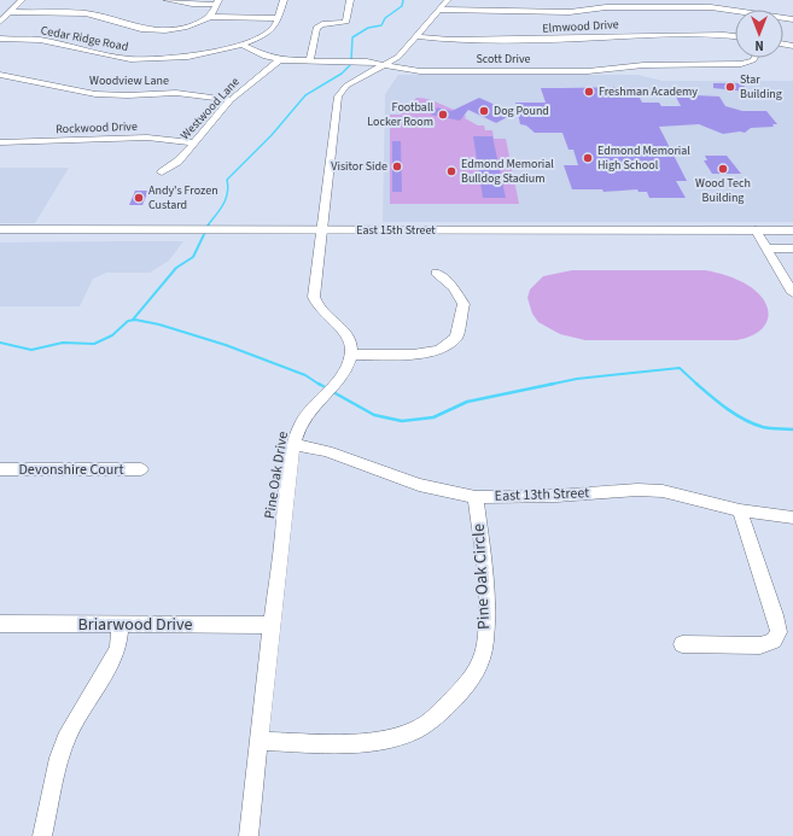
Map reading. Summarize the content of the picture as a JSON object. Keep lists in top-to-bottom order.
{
  "streets": {
    "main road": ["East 15th Street"],
    "street": [
      "Elmwood Drive",
      "Cedar Ridge Road",
      "Scott Drive",
      "Woodview Lane",
      "Westwood Lane",
      "Rockwood Drive",
      "Devonshire Court",
      "Pine Oak Drive",
      "East 13th Street",
      "Pine Oak Circle",
      "Briarwood Drive"
    ]
  },
  "crossings": [
    ["Cedar Ridge Road", "Scott Drive"],
    ["Scott Drive", "Westwood Lane"],
    ["Woodview Lane", "Westwood Lane"],
    ["Westwood Lane", "Rockwood Drive"],
    ["Pine Oak Drive", "East 13th Street"],
    ["Pine Oak Drive", "Pine Oak Circle"],
    ["Pine Oak Drive", "Briarwood Drive"],
    ["East 13th Street", "Pine Oak Circle"]
  ],
  "places": [
    "Star Building",
    "Freshman Academy",
    "Dog Pound",
    "Football Locker Room",
    "Edmond Memorial High School",
    "Visitor Side",
    "Wood Tech Building",
    "Edmond Memorial Bulldog Stadium",
    "Andy's Frozen Custard"
  ],
  "north": "bottom"
}
